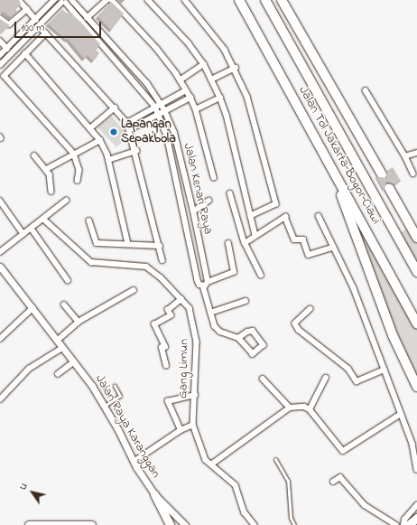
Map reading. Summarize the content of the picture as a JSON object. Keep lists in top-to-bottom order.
{
  "streets": {
    "highway": ["Jalan Tol Jakarta–Bogor–Ciawi"],
    "street": ["Jalan Kenari Raya", "Gang Limun", "Jalan Raya Karanggan"]
  },
  "places": ["Lapangan Sepakbola"],
  "scale_bar": "100 m",
  "north": "top left"
}
